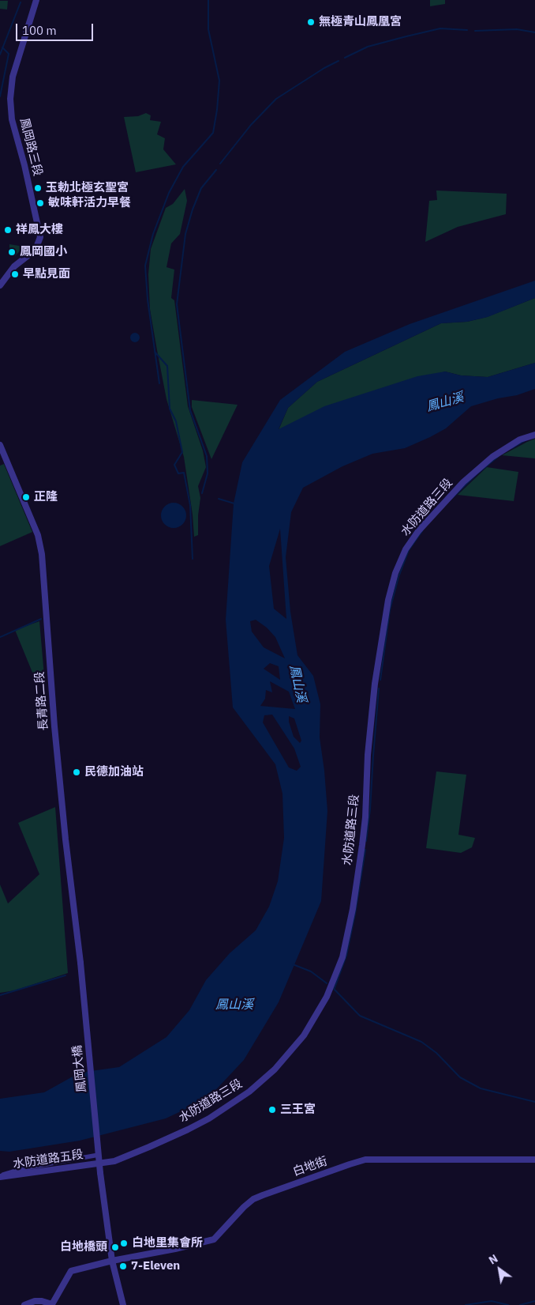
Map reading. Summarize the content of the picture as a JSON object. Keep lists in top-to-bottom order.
{
  "streets": {
    "street": [
      "鳳岡路三段",
      "水防道路三段",
      "長青路二段",
      "鳳岡大橋",
      "水防道路五段",
      "白地街"
    ]
  },
  "crossings": [
    ["水防道路三段", "水防道路五段"],
    ["長青路二段", "鳳岡大橋"],
    ["鳳岡大橋", "白地街"]
  ],
  "water": ["鳳山溪"],
  "places": [
    "無極青山鳳凰宮",
    "玉勅北極玄聖宮",
    "敏味軒活力早餐",
    "祥鳳大樓",
    "鳳岡國小",
    "早點見面",
    "正隆",
    "民德加油站",
    "三王宮",
    "白地里集會所",
    "白地橋頭",
    "7-Eleven"
  ],
  "scale_bar": "100 m",
  "north": "top left"
}
